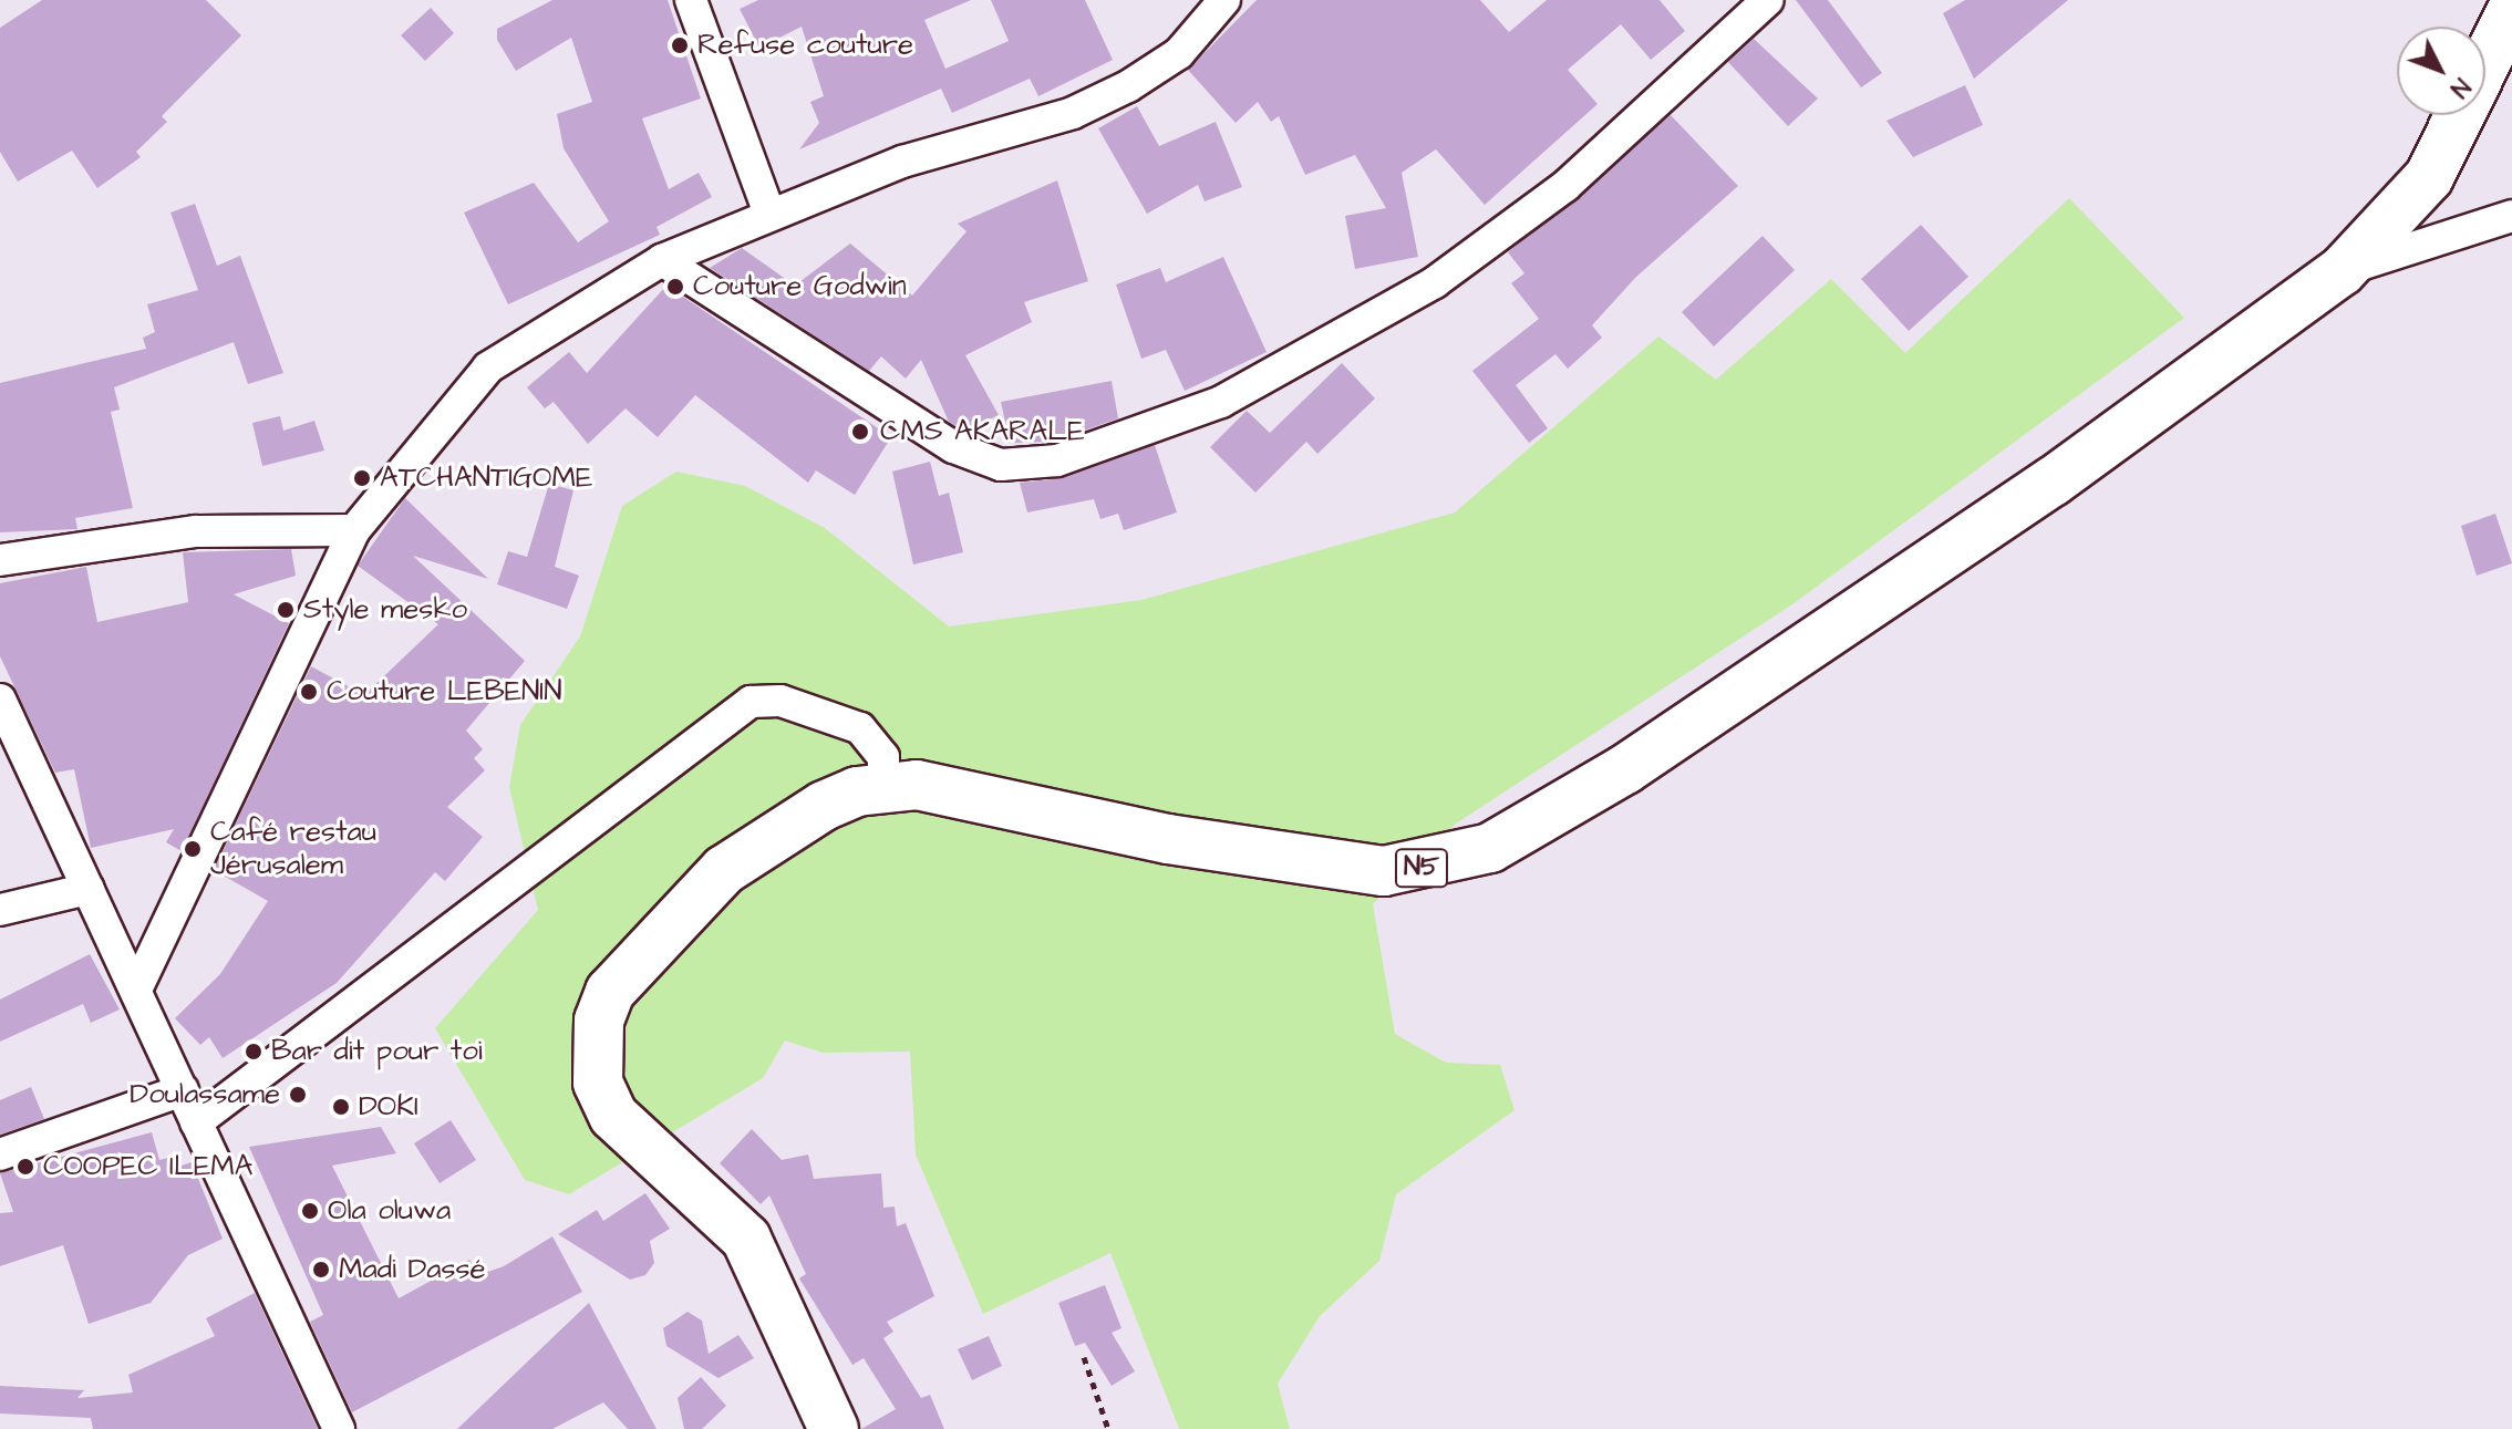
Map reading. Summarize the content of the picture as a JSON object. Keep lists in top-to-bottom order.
{
  "streets": {
    "main road": ["N5"]
  },
  "places": [
    "Refuse couture",
    "Couture Godwin",
    "CMS AKARALE",
    "ATCHANTIGOME",
    "Style mesko",
    "Couture LEBENIN",
    "Café restau Jérusalem",
    "Bar dit pour toi",
    "Doulassame",
    "DOKI",
    "COOPEC ILEMA",
    "Ola oluwa",
    "Madi Dassé"
  ],
  "north": "bottom right"
}
